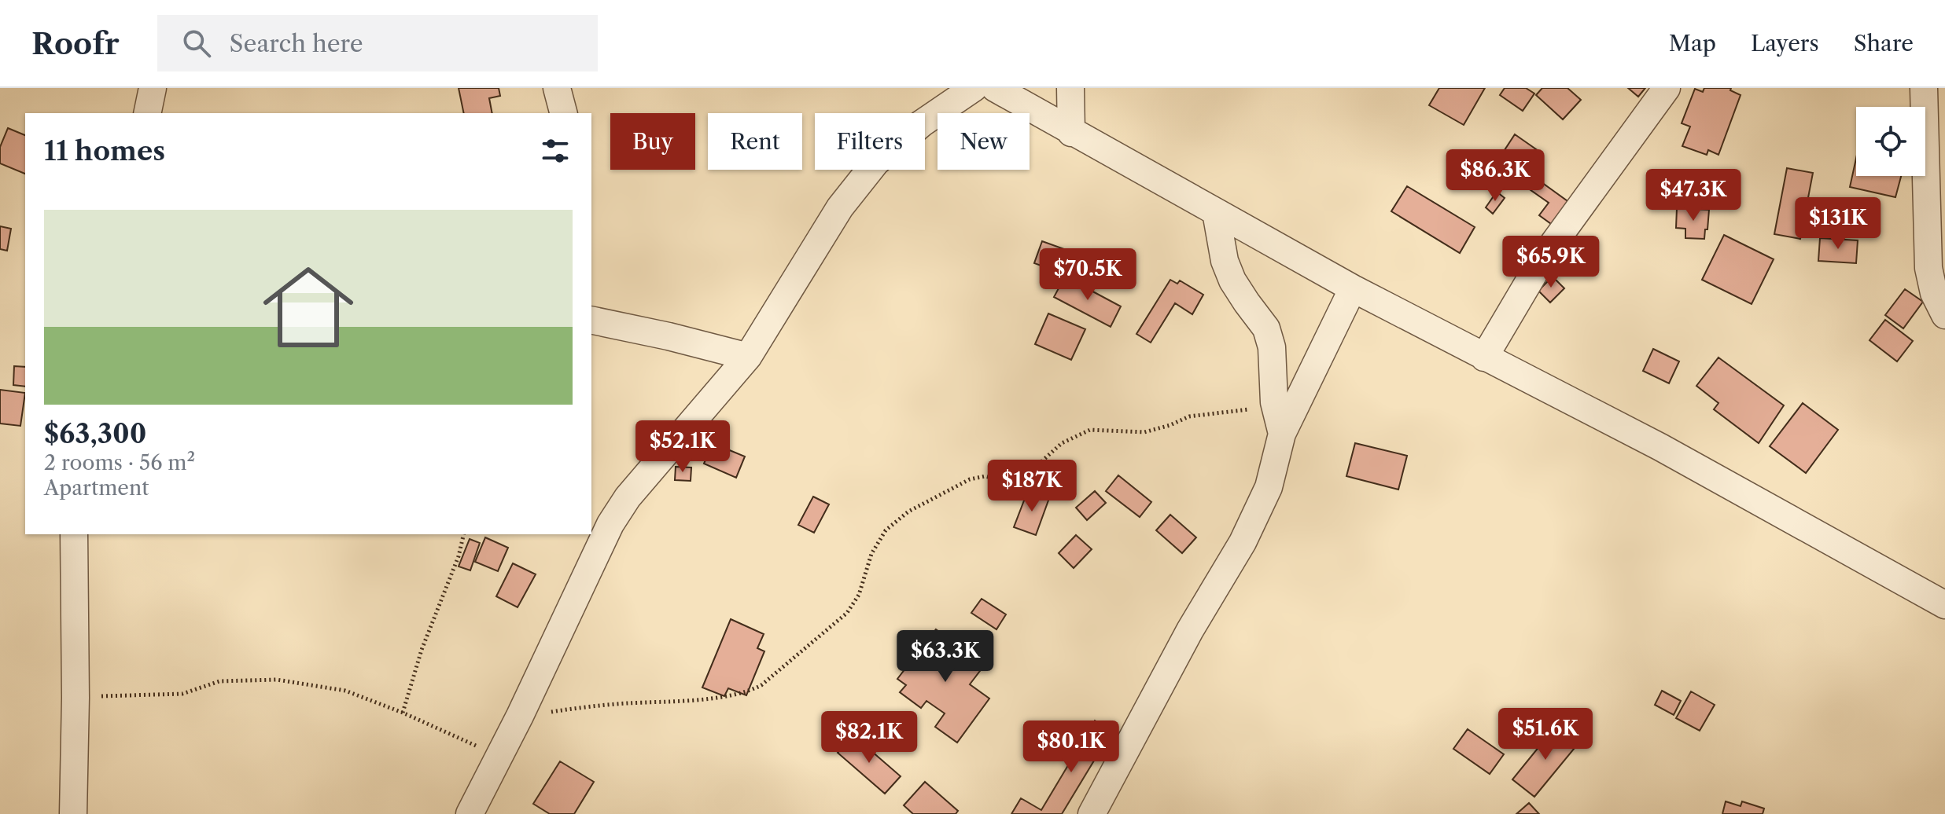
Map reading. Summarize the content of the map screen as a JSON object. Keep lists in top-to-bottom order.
{
  "page": {
    "header": "Roofr",
    "search": "Search here",
    "nav": ["Map", "Layers", "Share"],
    "chip": [
      "Buy",
      "Rent",
      "Filters",
      "New"
    ],
    "heading": "11 homes",
    "price": [
      "$86.3K",
      "$47.3K",
      "$131K",
      "$65.9K",
      "$70.5K",
      "$52.1K",
      "$187K",
      "$63.3K",
      "$51.6K",
      "$82.1K",
      "$80.1K"
    ],
    "list": [
      {
        "name": "$63,300",
        "note": "2 rooms · 56 m² · Apartment"
      }
    ]
  }
}
